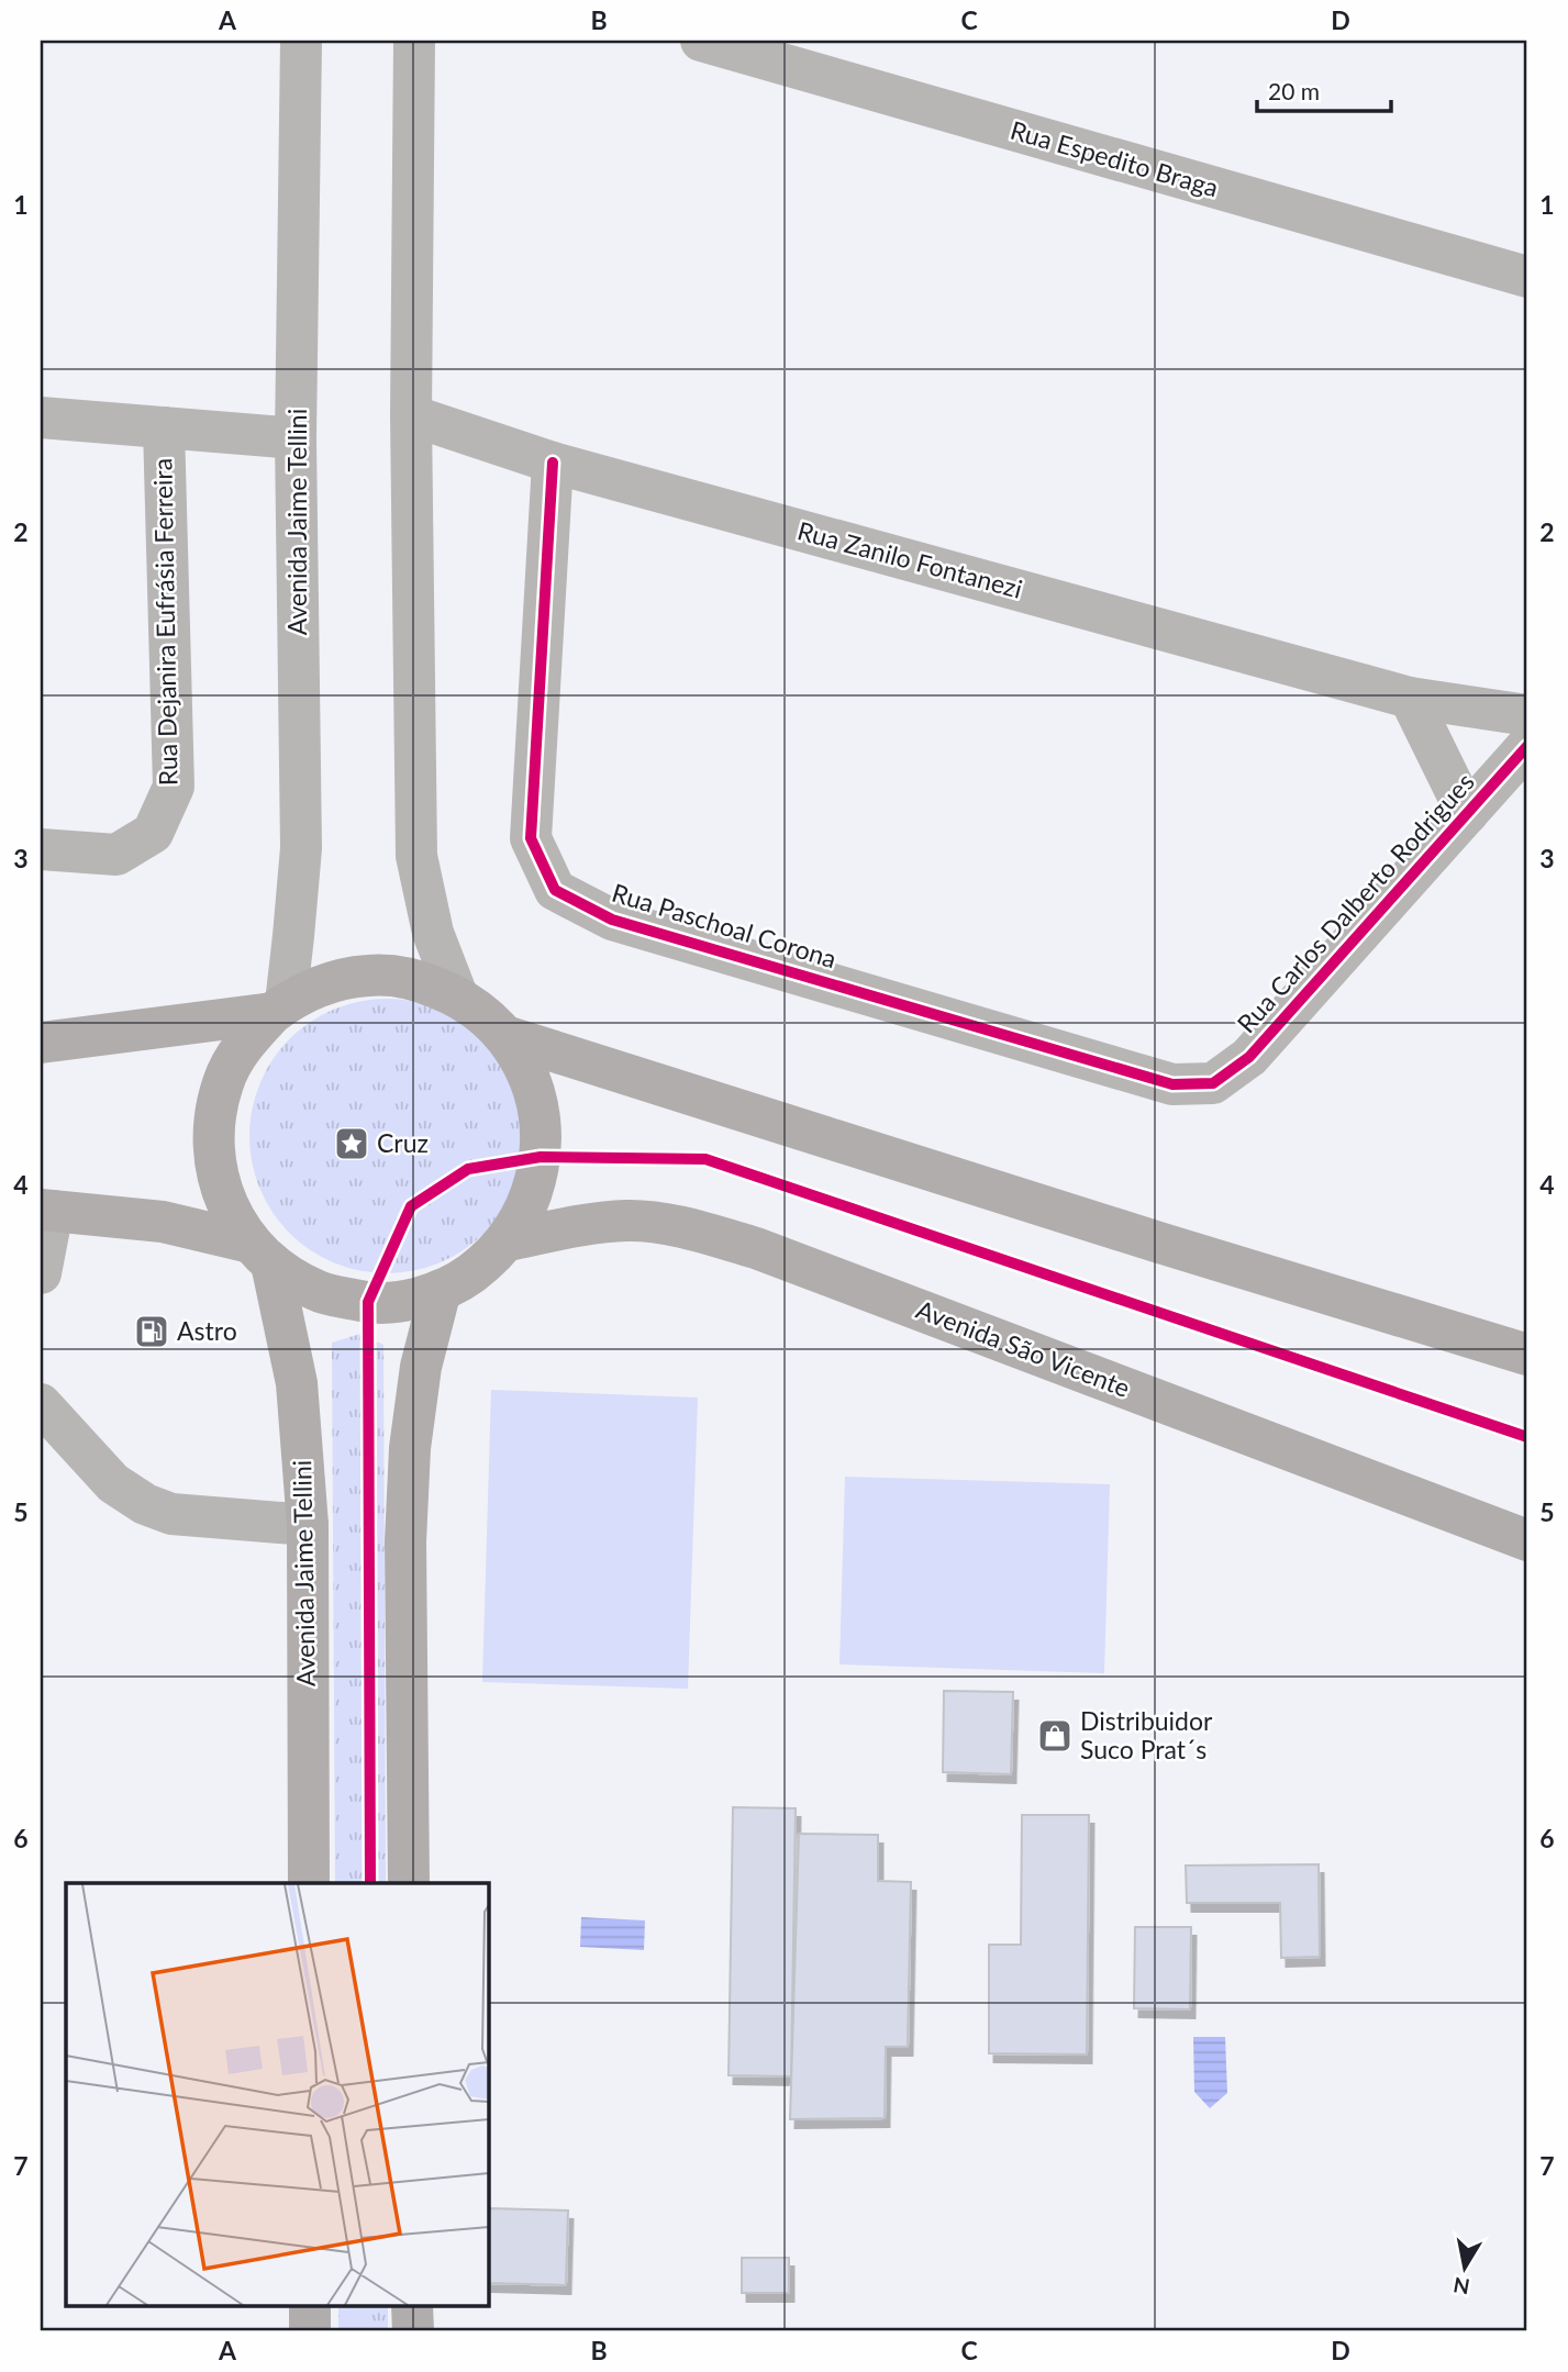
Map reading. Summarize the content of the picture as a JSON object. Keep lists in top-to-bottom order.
{
  "streets": {
    "main road": ["Avenida Jaime Tellini", "Avenida São Vicente"],
    "street": [
      "Rua Espedito Braga",
      "Rua Zanilo Fontanezi",
      "Rua Dejanira Eufrásia Ferreira",
      "Rua Carlos Dalberto Rodrigues",
      "Rua Paschoal Corona"
    ]
  },
  "crossings": [
    ["Rua Zanilo Fontanezi", "Rua Paschoal Corona"],
    ["Rua Carlos Dalberto Rodrigues", "Rua Paschoal Corona"]
  ],
  "places": {
    "place": ["Cruz"],
    "fuel station": ["Astro"],
    "shop": ["Distribuidor Suco Prat´s"]
  },
  "scale_bar": "20 m",
  "north": "bottom",
  "grid": {
    "columns": [
      "A",
      "B",
      "C",
      "D"
    ],
    "rows": [
      "1",
      "2",
      "3",
      "4",
      "5",
      "6",
      "7"
    ]
  }
}
